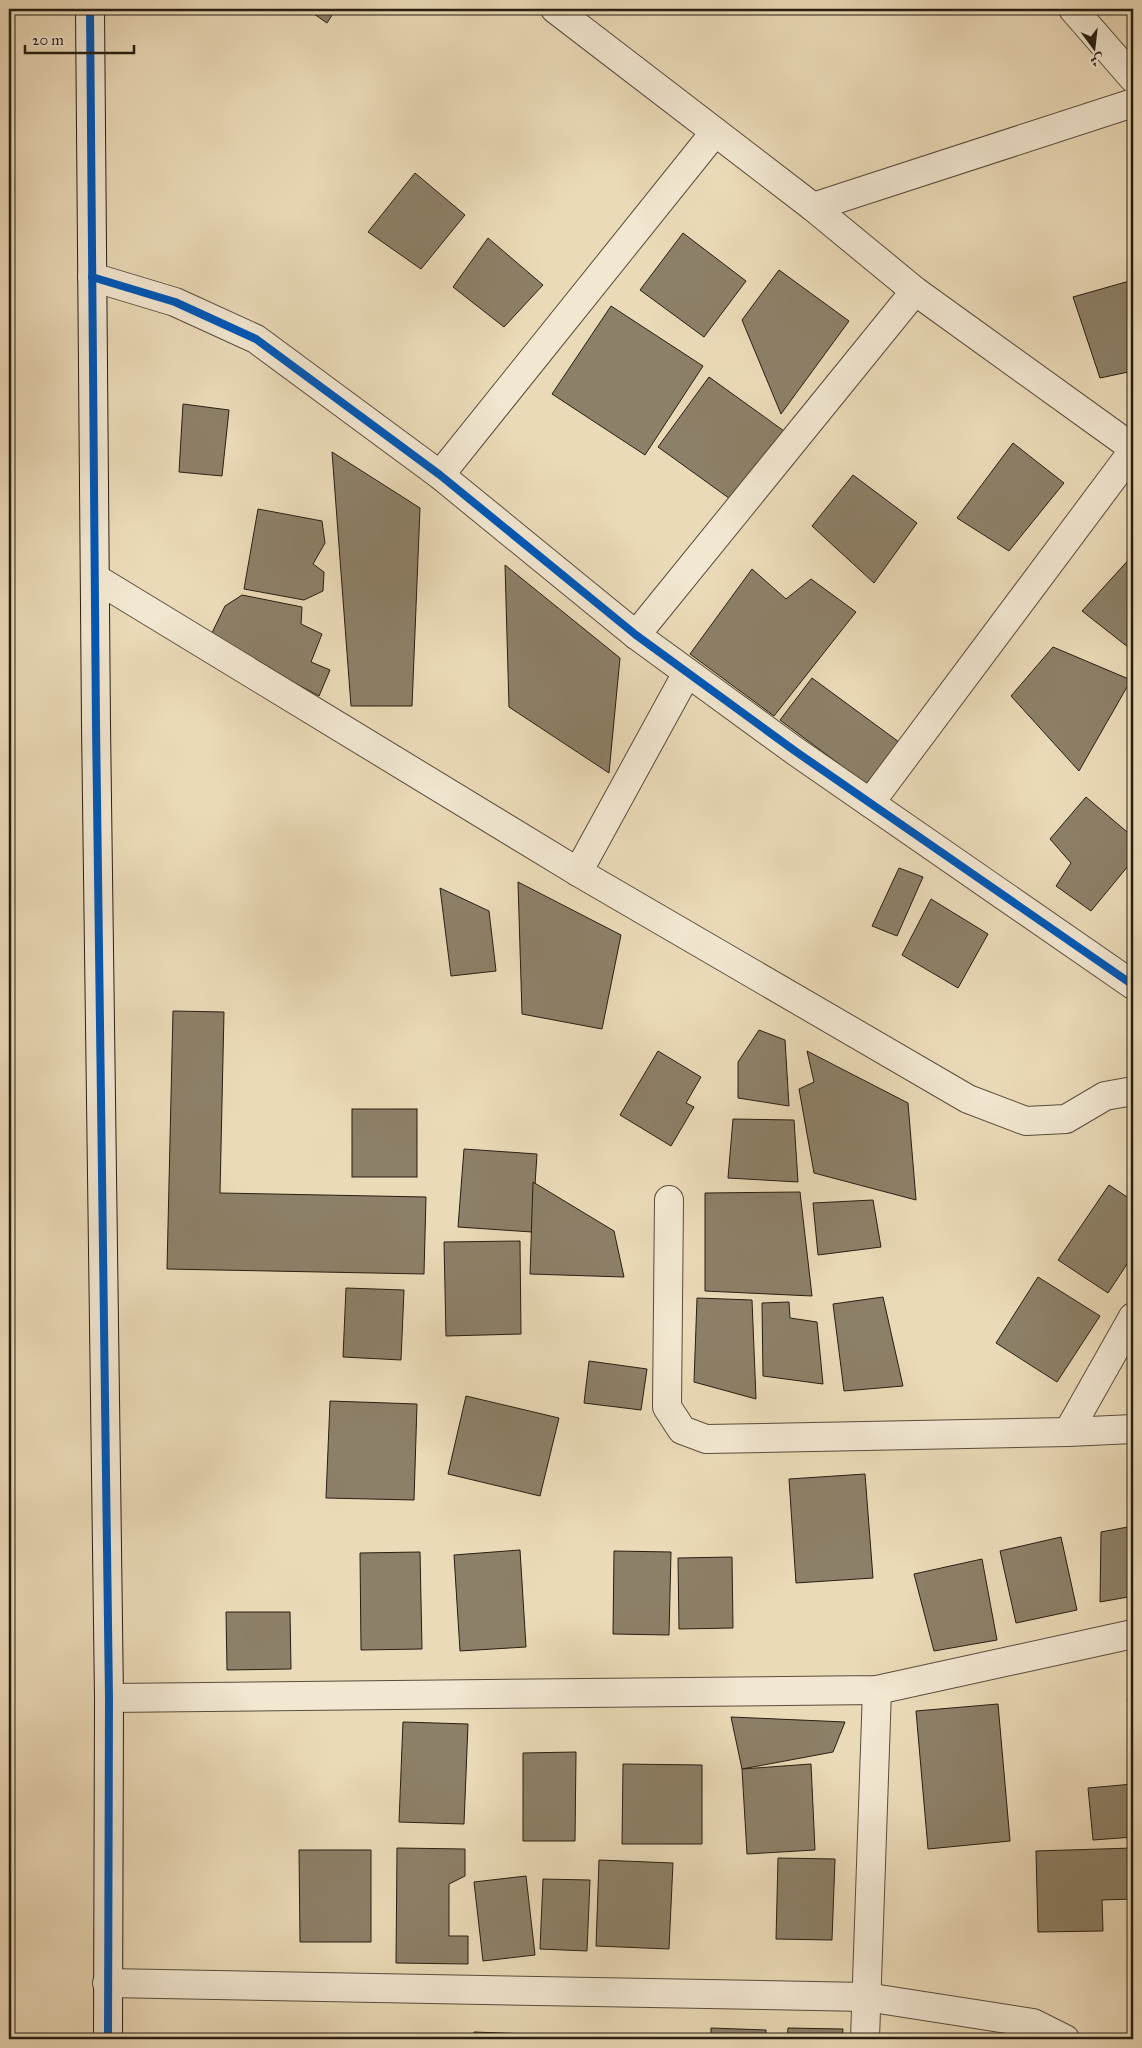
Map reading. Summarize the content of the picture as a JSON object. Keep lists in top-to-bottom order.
{
  "scale_bar": "20 m",
  "north": "bottom"
}
